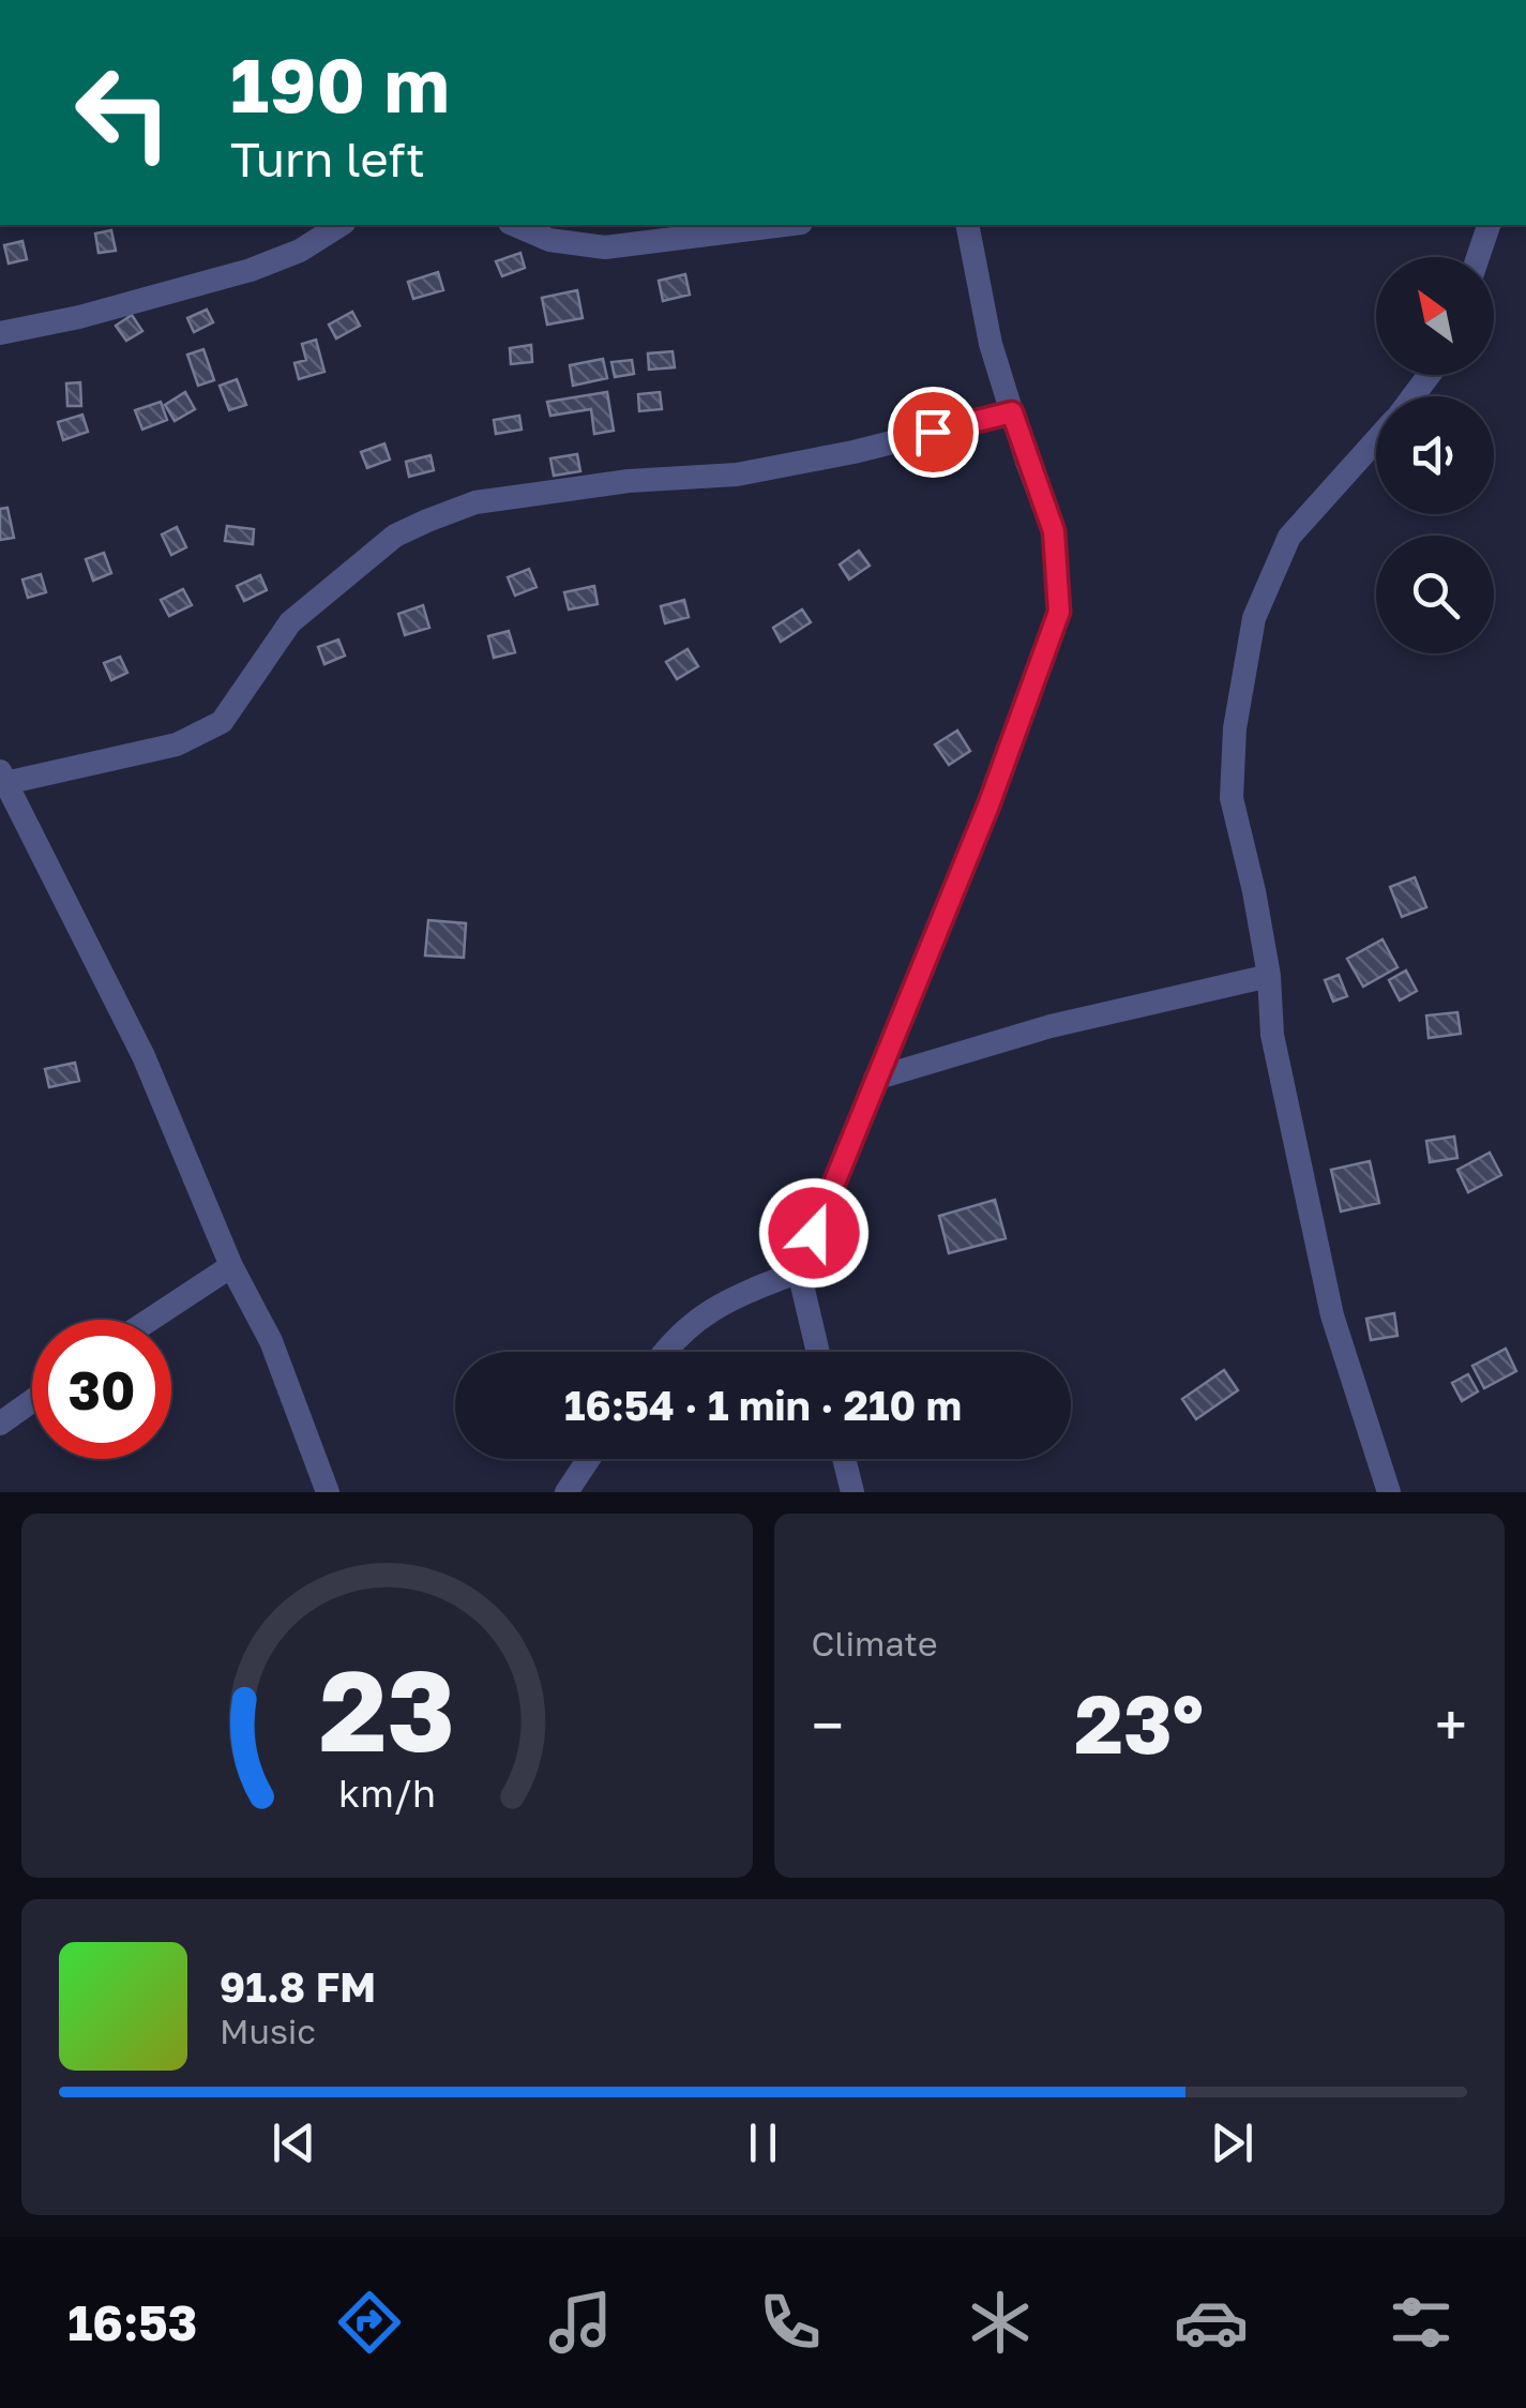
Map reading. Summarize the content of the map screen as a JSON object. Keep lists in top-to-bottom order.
{
  "north": "top left",
  "page": {
    "turn": ["190 m", "Turn left"],
    "limit": "30",
    "trip": "16:54 · 1 min · 210 m",
    "tile": "Climate",
    "heat": ["−", "23°", "+"],
    "song": ["91.8 FM", "Music"],
    "tabs": "16:53",
    "gauge": ["23", "km/h"]
  }
}
